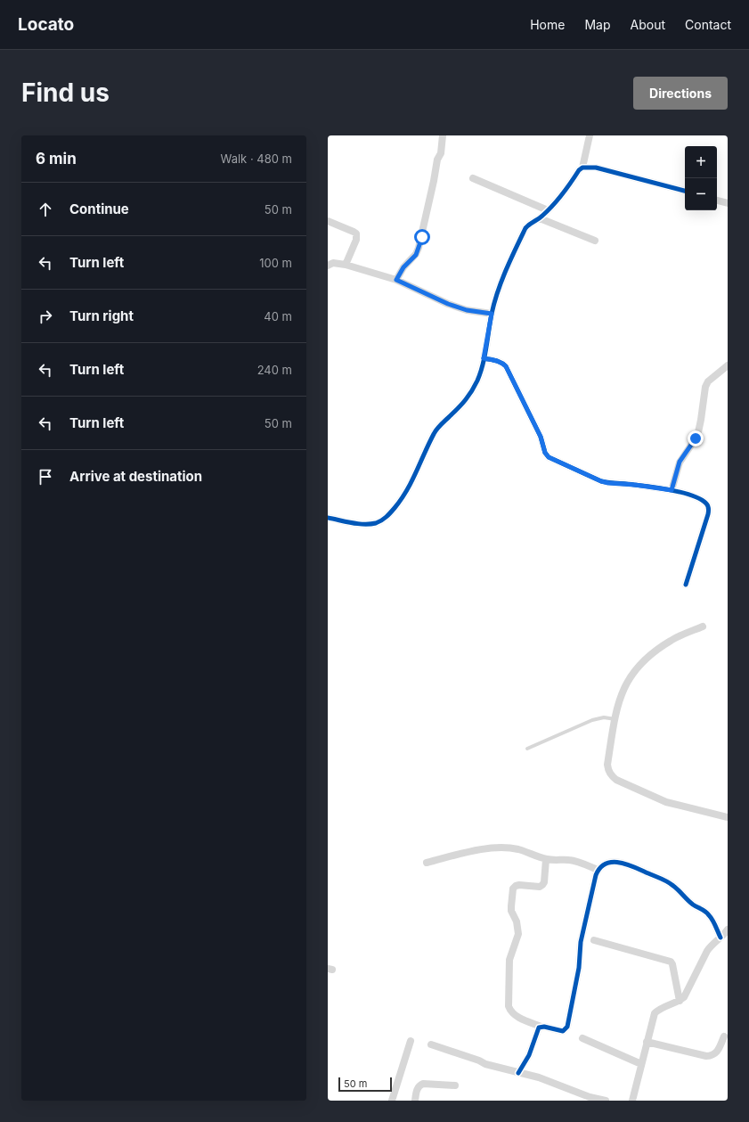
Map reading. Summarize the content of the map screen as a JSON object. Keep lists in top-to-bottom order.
{
  "scale_bar": "50 m",
  "page": {
    "header": "Locato",
    "nav": [
      "Home",
      "Map",
      "About",
      "Contact"
    ],
    "buttons": "Directions",
    "title": "Find us",
    "heading": ["6 min", "Walk · 480 m"],
    "map_buttons": ["+", "−"],
    "list": [
      ["Continue", "50 m"],
      ["Turn left", "100 m"],
      ["Turn right", "40 m"],
      ["Turn left", "240 m"],
      ["Turn left", "50 m"],
      "Arrive at destination"
    ],
    "scale": "50 m"
  }
}
